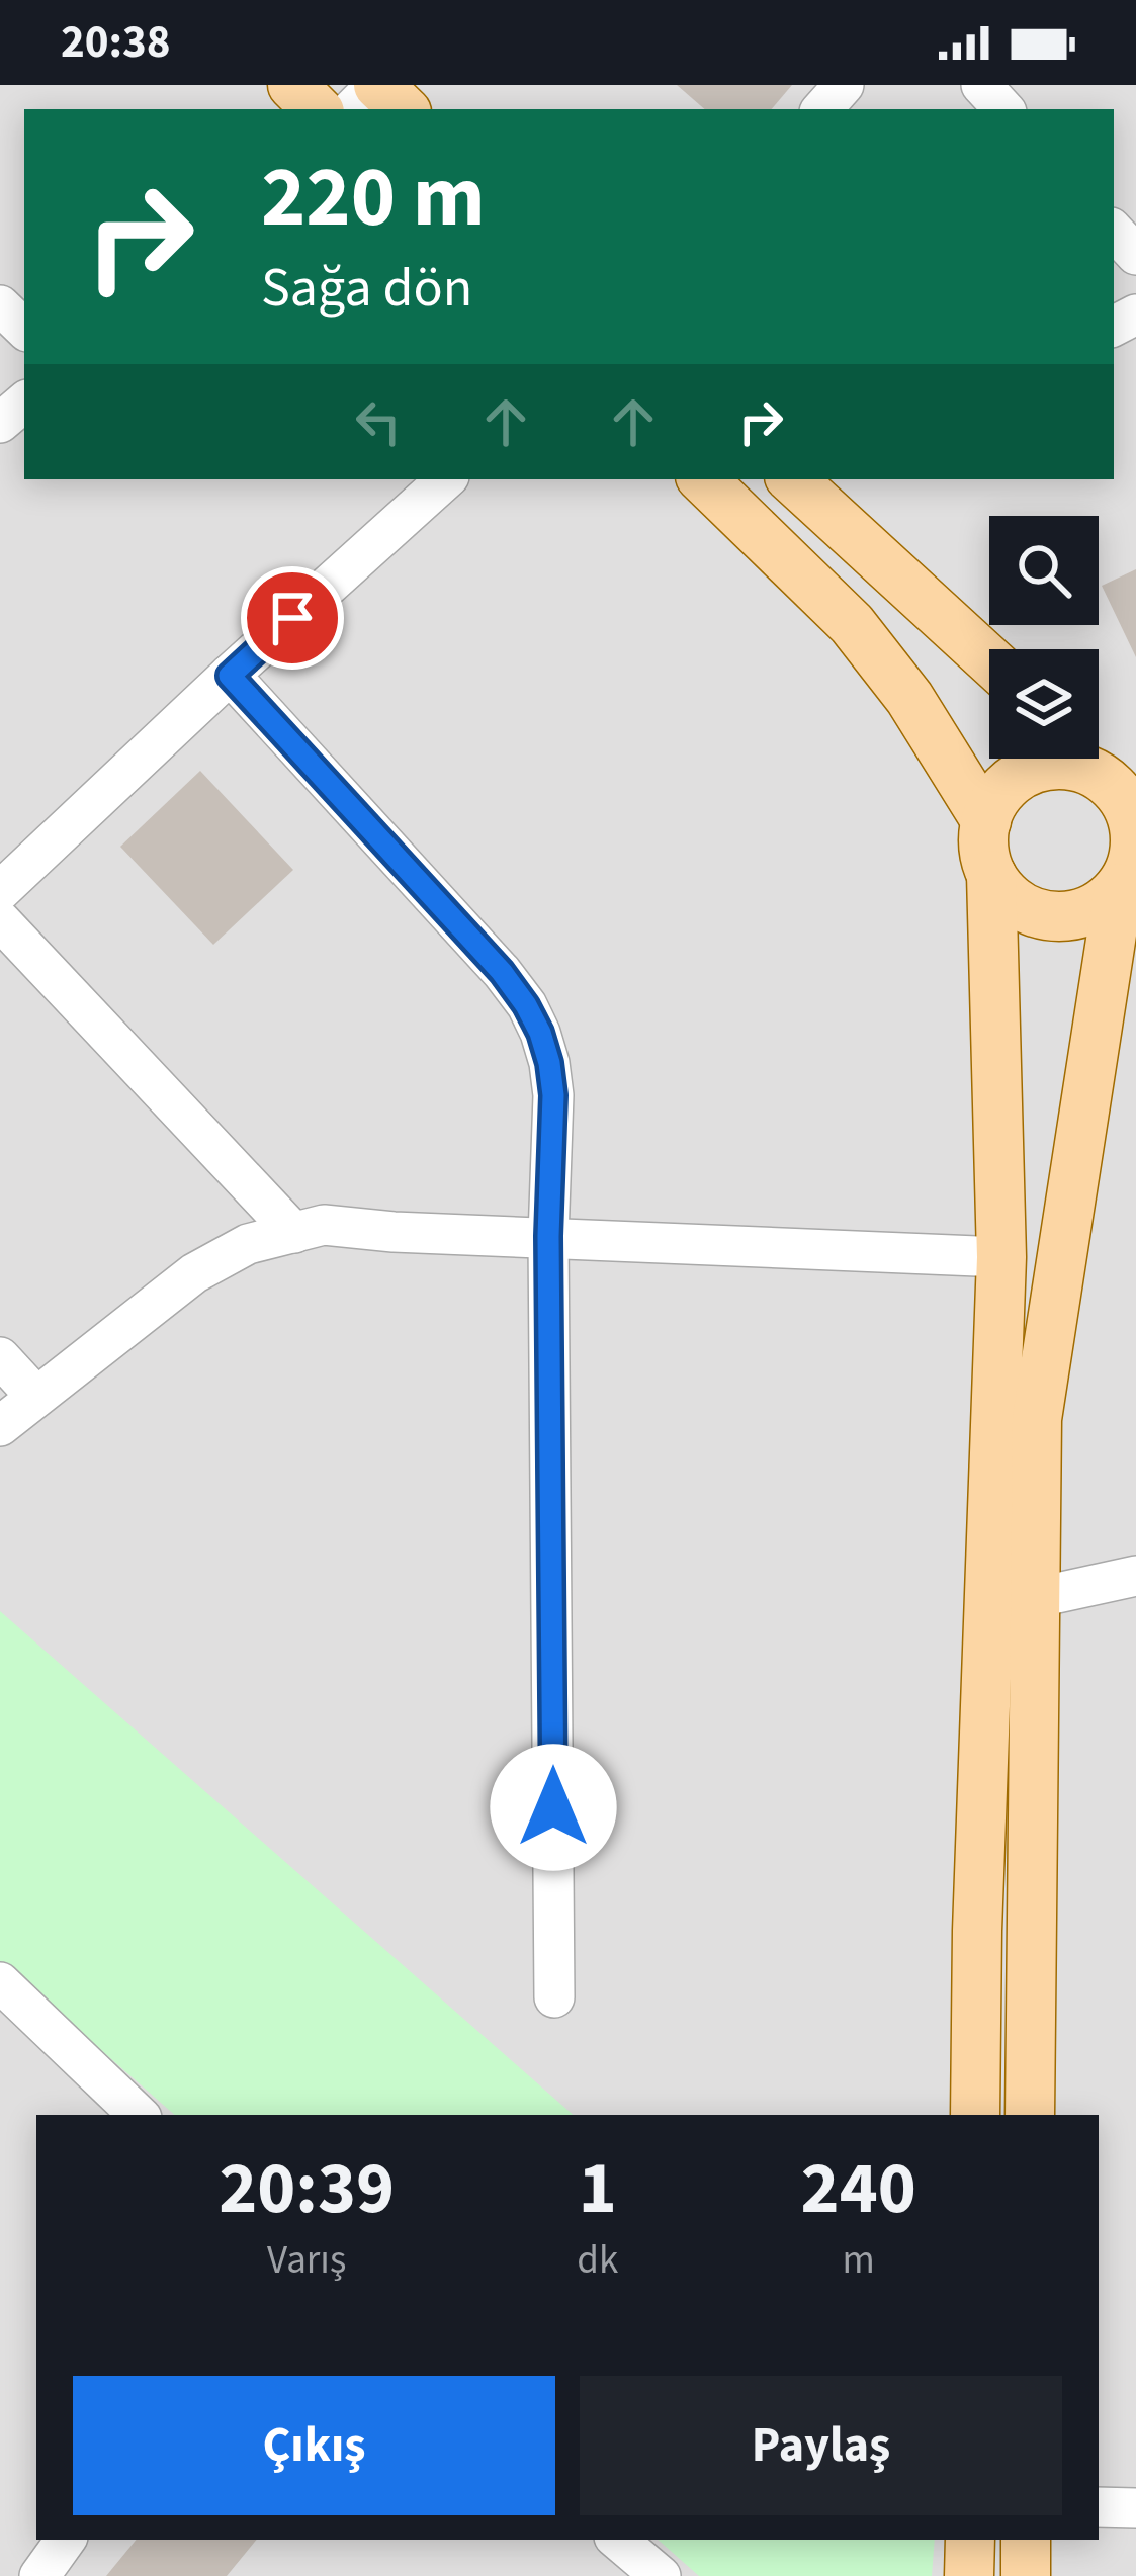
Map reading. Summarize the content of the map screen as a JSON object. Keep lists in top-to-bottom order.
{
  "page": {
    "status": "20:38",
    "turn": ["220 m", "Sağa dön"],
    "eta": [
      "20:39",
      "Varış",
      "1",
      "dk",
      "240",
      "m"
    ],
    "buttons": ["Çıkış", "Paylaş"]
  }
}
